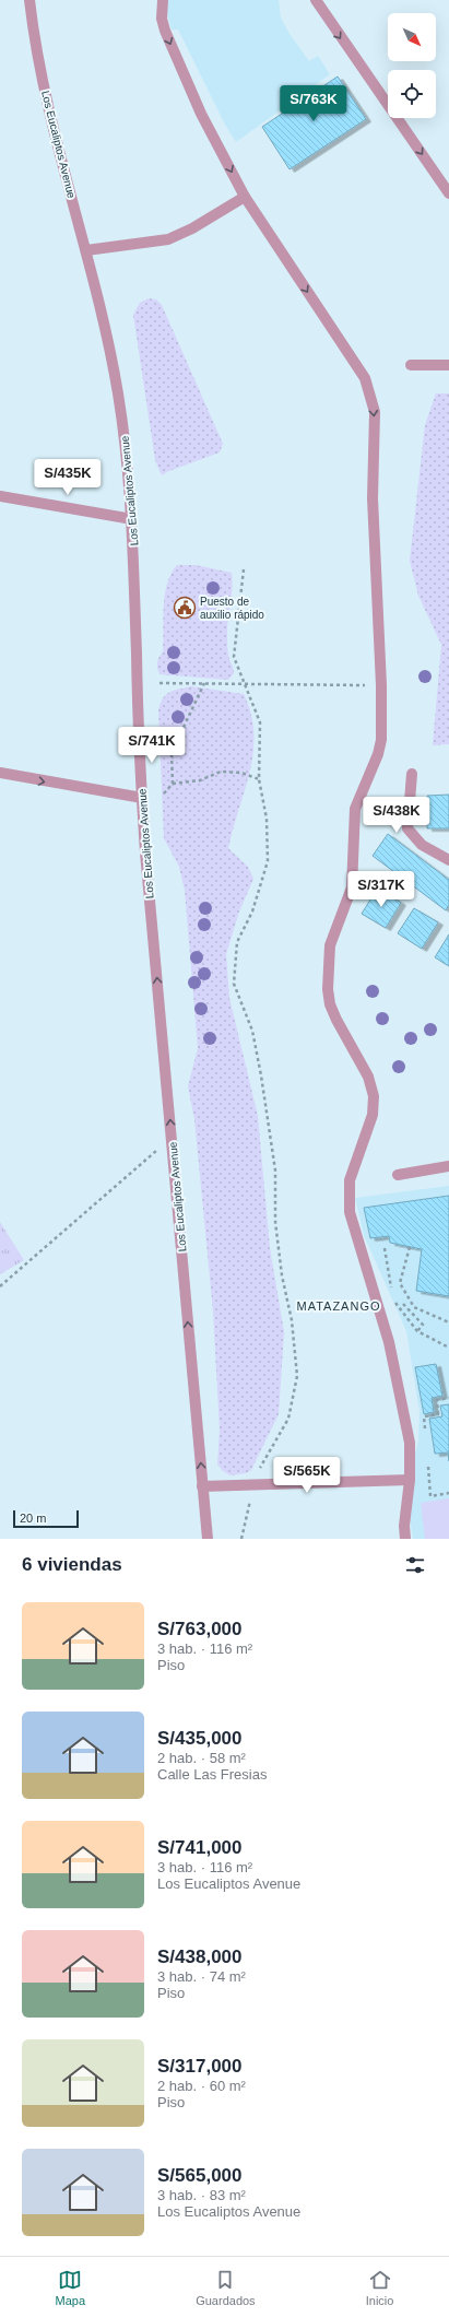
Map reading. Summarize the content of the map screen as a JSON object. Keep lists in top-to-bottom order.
{
  "streets": {
    "street": ["Los Eucaliptos Avenue"]
  },
  "one_way": ["Los Eucaliptos Avenue"],
  "districts": ["MATAZANGO"],
  "places": {
    "public building": ["Puesto de auxilio rápido"]
  },
  "scale_bar": "20 m",
  "north": "bottom right",
  "page": {
    "price": [
      "S/763K",
      "S/435K",
      "S/741K",
      "S/438K",
      "S/317K",
      "S/565K"
    ],
    "scale": "20 m",
    "heading": "6 viviendas",
    "list": [
      {
        "name": "S/763,000",
        "note": "3 hab. · 116 m² · Piso"
      },
      {
        "name": "S/435,000",
        "note": "2 hab. · 58 m² · Calle Las Fresias"
      },
      {
        "name": "S/741,000",
        "note": "3 hab. · 116 m² · Los Eucaliptos Avenue"
      },
      {
        "name": "S/438,000",
        "note": "3 hab. · 74 m² · Piso"
      },
      {
        "name": "S/317,000",
        "note": "2 hab. · 60 m² · Piso"
      },
      {
        "name": "S/565,000",
        "note": "3 hab. · 83 m² · Los Eucaliptos Avenue"
      }
    ],
    "tabs": ["Mapa", "Guardados", "Inicio"]
  }
}
